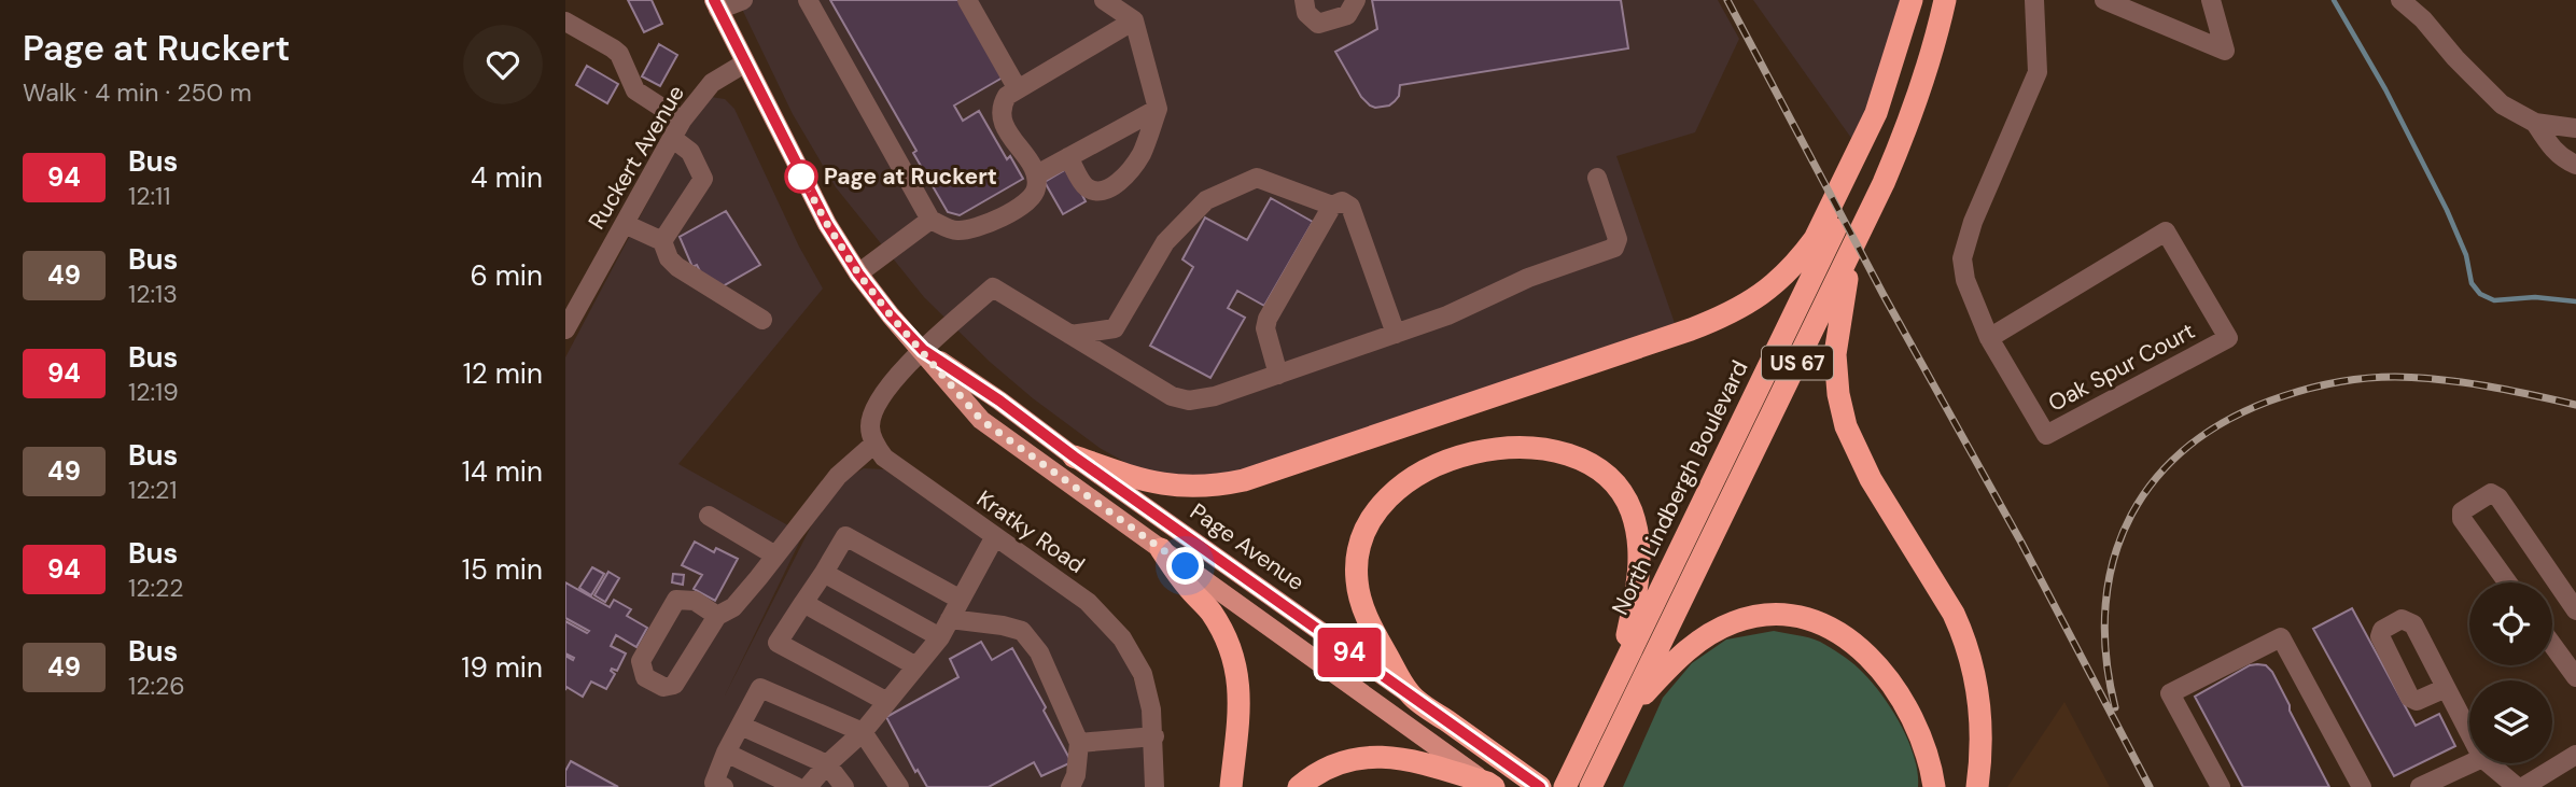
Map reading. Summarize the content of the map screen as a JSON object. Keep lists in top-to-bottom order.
{
  "streets": {
    "highway": ["US 67", "North Lindbergh Boulevard", "Page Avenue"],
    "street": ["Ruckert Avenue", "Oak Spur Court", "Kratky Road"]
  },
  "crossings": [
    ["Ruckert Avenue", "Page Avenue"]
  ],
  "places": ["Page at Ruckert"],
  "lines": ["bus line 94"],
  "page": {
    "heading": ["Page at Ruckert", "Walk · 4 min · 250 m"],
    "on_map": "94",
    "list": [
      {
        "mark": "94",
        "name": "Bus",
        "note": "12:11",
        "value": "4 min"
      },
      {
        "mark": "49",
        "name": "Bus",
        "note": "12:13",
        "value": "6 min"
      },
      {
        "mark": "94",
        "name": "Bus",
        "note": "12:19",
        "value": "12 min"
      },
      {
        "mark": "49",
        "name": "Bus",
        "note": "12:21",
        "value": "14 min"
      },
      {
        "mark": "94",
        "name": "Bus",
        "note": "12:22",
        "value": "15 min"
      },
      {
        "mark": "49",
        "name": "Bus",
        "note": "12:26",
        "value": "19 min"
      }
    ]
  }
}
